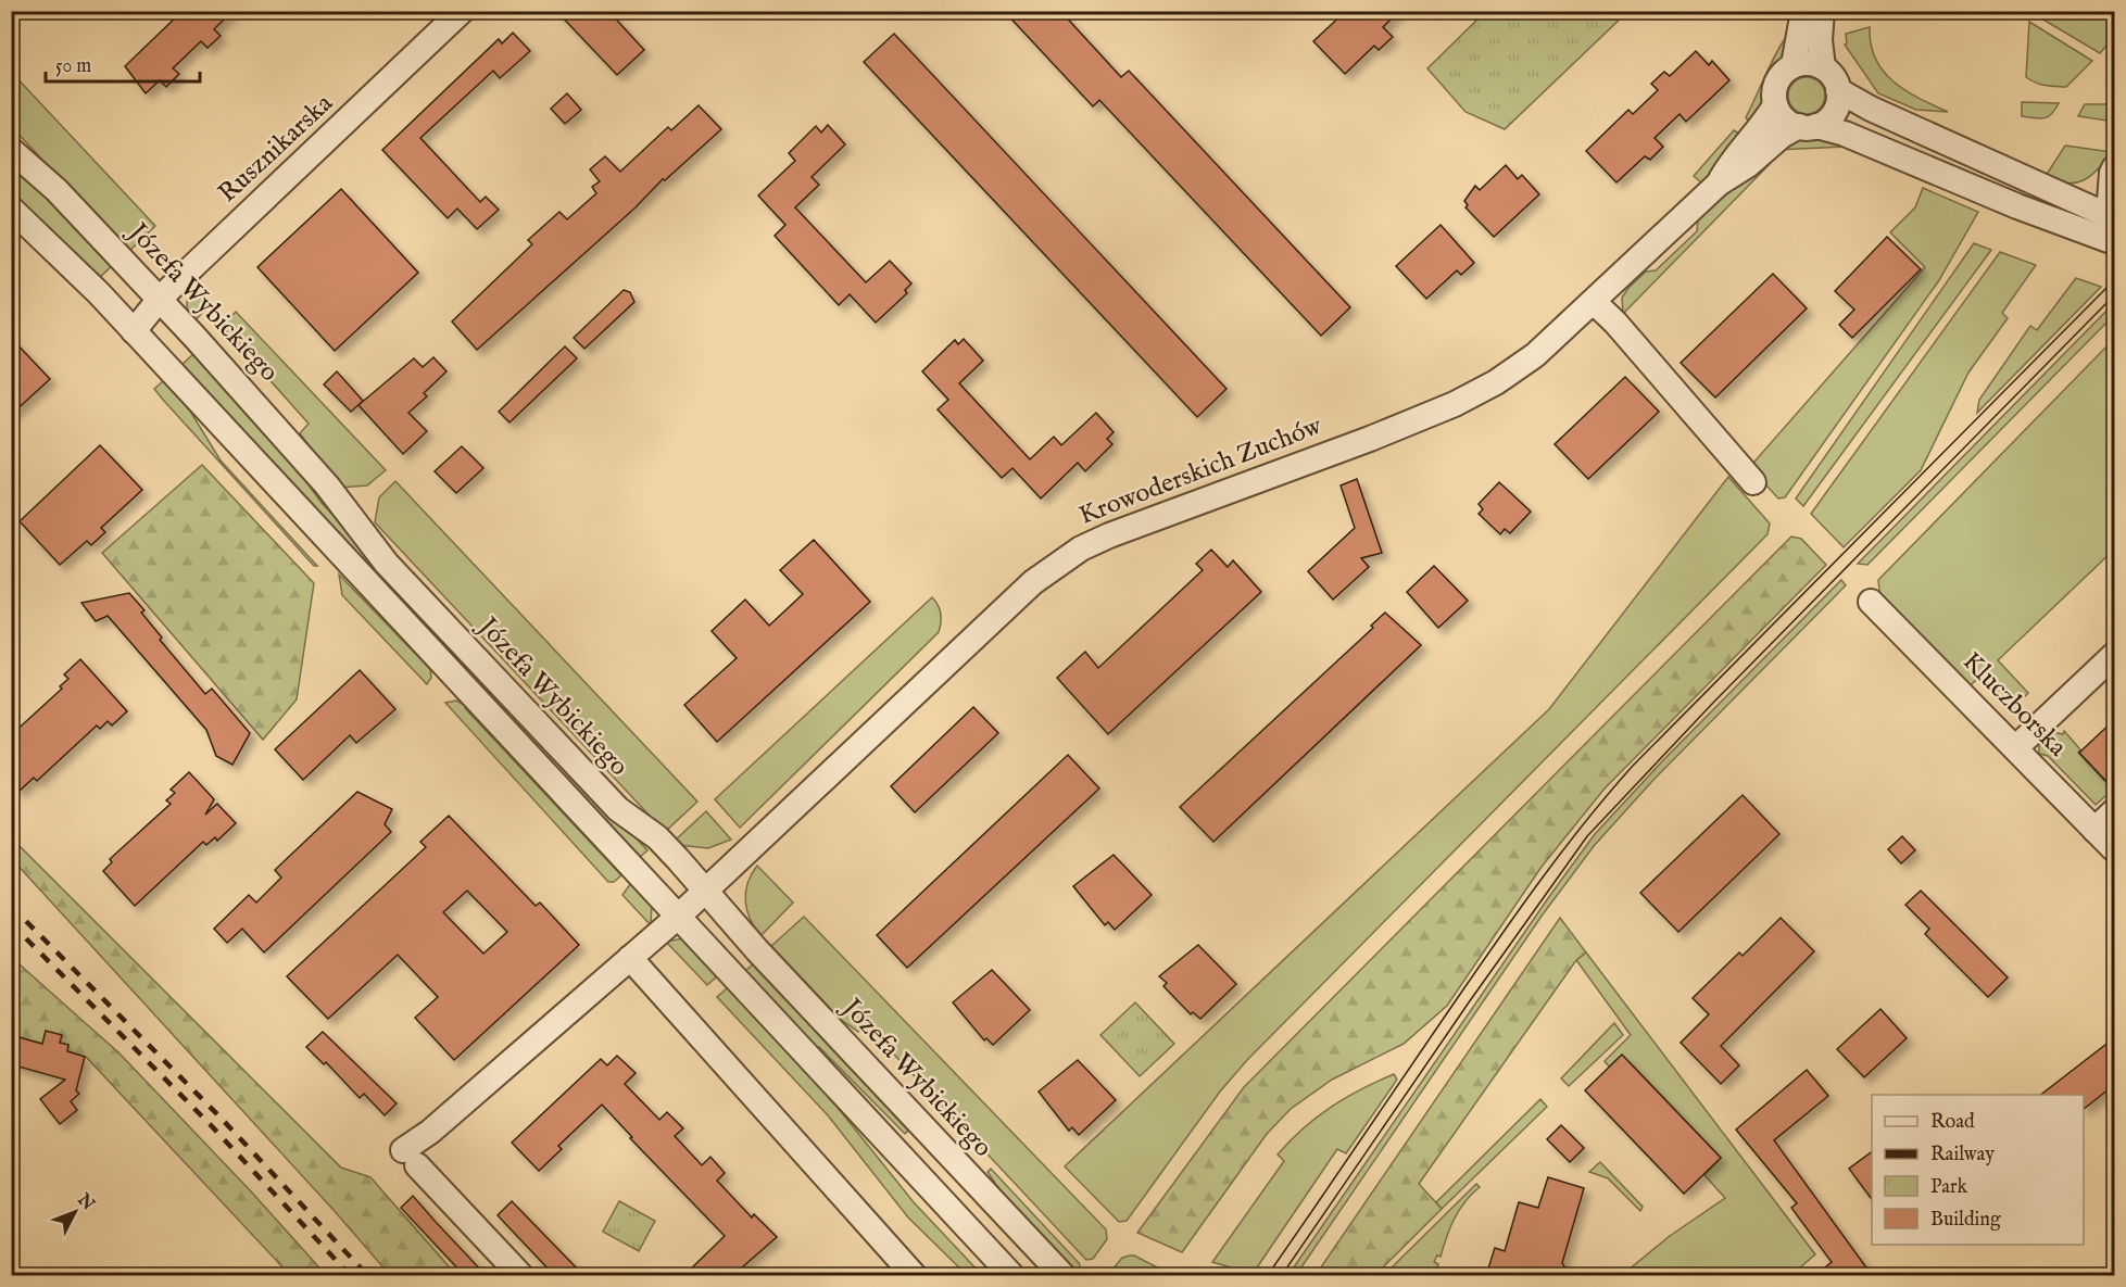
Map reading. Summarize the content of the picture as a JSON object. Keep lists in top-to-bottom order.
{
  "streets": {
    "street": [
      "Rusznikarska",
      "Józefa Wybickiego",
      "Krowoderskich Zuchów",
      "Kluczborska"
    ]
  },
  "crossings": [
    ["Rusznikarska", "Józefa Wybickiego"],
    ["Józefa Wybickiego", "Krowoderskich Zuchów"]
  ],
  "legend": [
    "Road",
    "Railway",
    "Park",
    "Building"
  ],
  "scale_bar": "50 m",
  "north": "top right"
}
